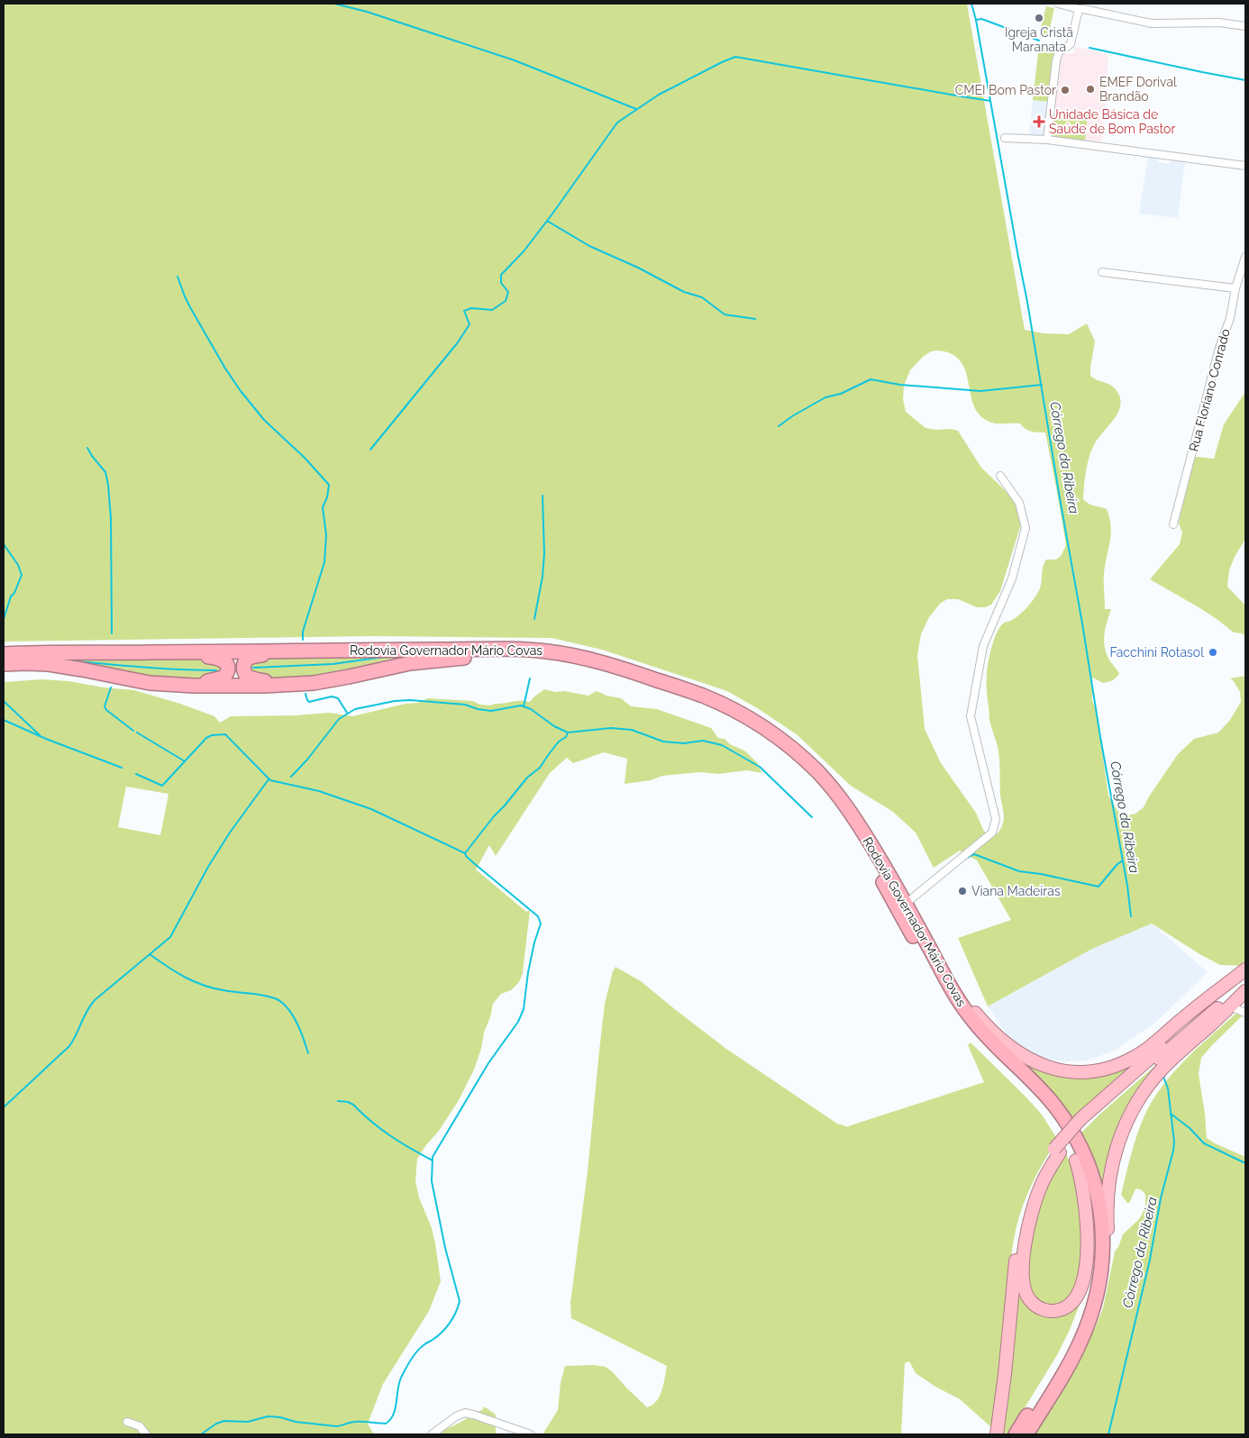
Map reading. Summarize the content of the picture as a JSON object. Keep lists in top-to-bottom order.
{
  "streets": {
    "highway": ["Rodovia Governador Mário Covas"],
    "street": ["Rua Floriano Conrado"]
  },
  "water": ["Córrego da Ribeira"],
  "places": {
    "other": [
      "Igreja Cristã Maranata",
      "EMEF Dorival Brandão",
      "CMEI Bom Pastor",
      "Facchini Rotasol",
      "Viana Madeiras"
    ],
    "health": ["Unidade Básica de Saúde de Bom Pastor"]
  }
}
